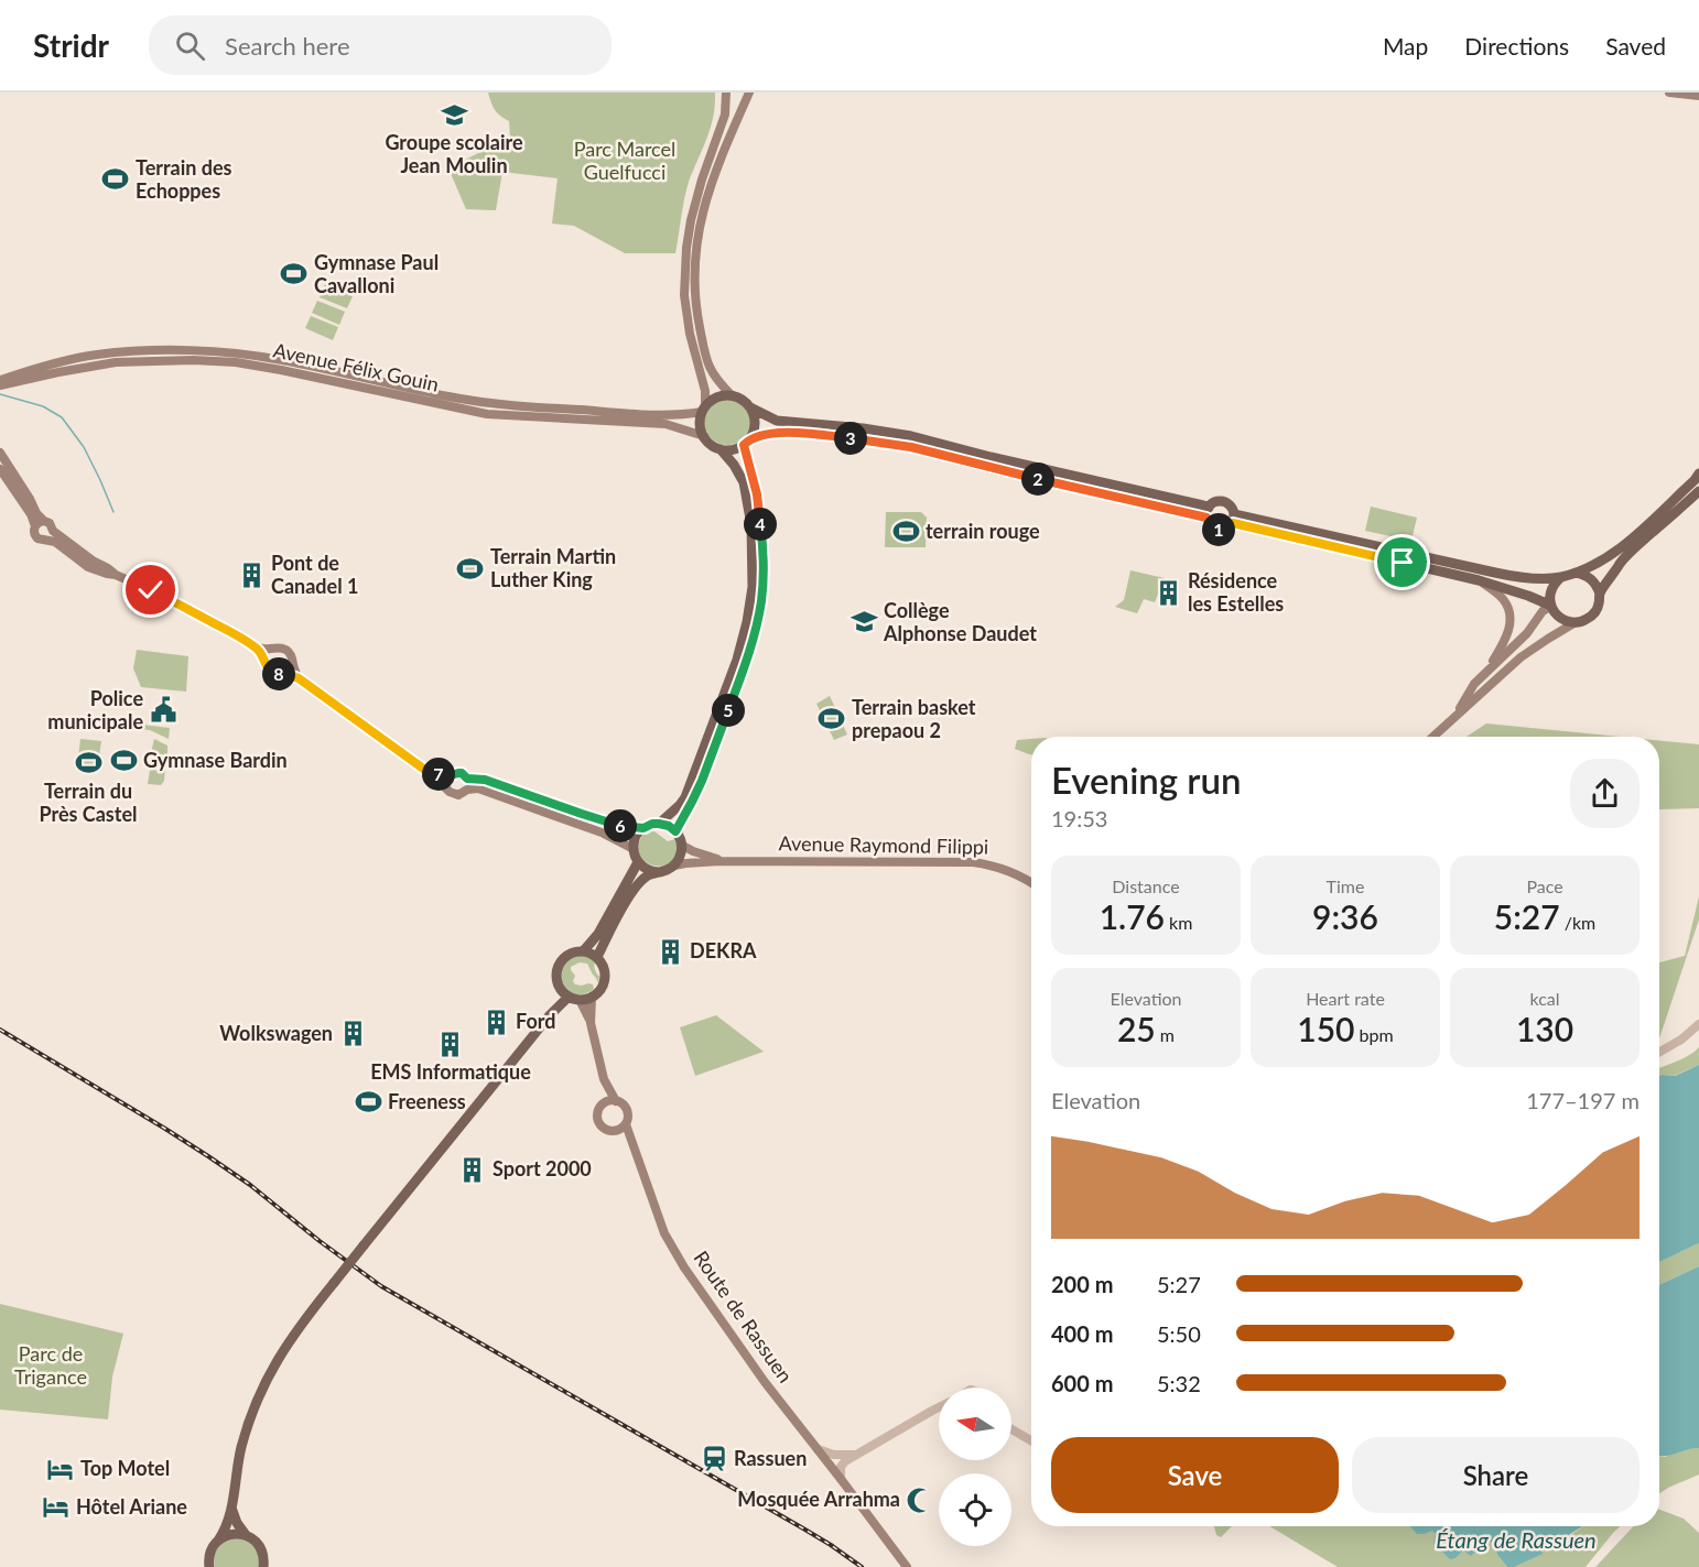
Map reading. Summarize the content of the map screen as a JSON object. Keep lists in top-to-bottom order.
{
  "streets": {
    "main road": ["Avenue Félix Gouin", "Avenue Raymond Filippi", "Route de Rassuen"]
  },
  "water": ["Étang de Rassuen"],
  "parks": ["Parc Marcel Guelfucci", "Parc de Trigance"],
  "places": {
    "school or university": ["Groupe scolaire Jean Moulin", "Collège Alphonse Daudet"],
    "sports": [
      "Terrain des Echoppes",
      "Gymnase Paul Cavalloni",
      "terrain rouge",
      "Terrain Martin Luther King",
      "Terrain basket prepaou 2",
      "Gymnase Bardin",
      "Terrain du Près Castel",
      "Freeness"
    ],
    "building": [
      "Pont de Canadel 1",
      "Résidence les Estelles",
      "DEKRA",
      "Ford",
      "Wolkswagen",
      "EMS Informatique",
      "Sport 2000"
    ],
    "public building": ["Police municipale"],
    "station": ["Rassuen"],
    "hotel": ["Top Motel", "Hôtel Ariane"],
    "mosque": ["Mosquée Arrahma"]
  },
  "north": "left",
  "page": {
    "header": "Stridr",
    "search": "Search here",
    "nav": ["Map", "Directions", "Saved"],
    "pins": [
      "3",
      "2",
      "4",
      "1",
      "8",
      "5",
      "7",
      "6"
    ],
    "heading": ["Evening run", "19:53"],
    "stats": [
      ["Distance", "1.76 km"],
      ["Time", "9:36"],
      ["Pace", "5:27 /km"],
      ["Elevation", "25 m"],
      ["Heart rate", "150 bpm"],
      ["kcal", "130"]
    ],
    "chart": ["Elevation", "177–197 m"],
    "list": [
      {
        "name": "200 m",
        "note": "5:27"
      },
      {
        "name": "400 m",
        "note": "5:50"
      },
      {
        "name": "600 m",
        "note": "5:32"
      }
    ],
    "buttons": ["Save", "Share"]
  }
}
